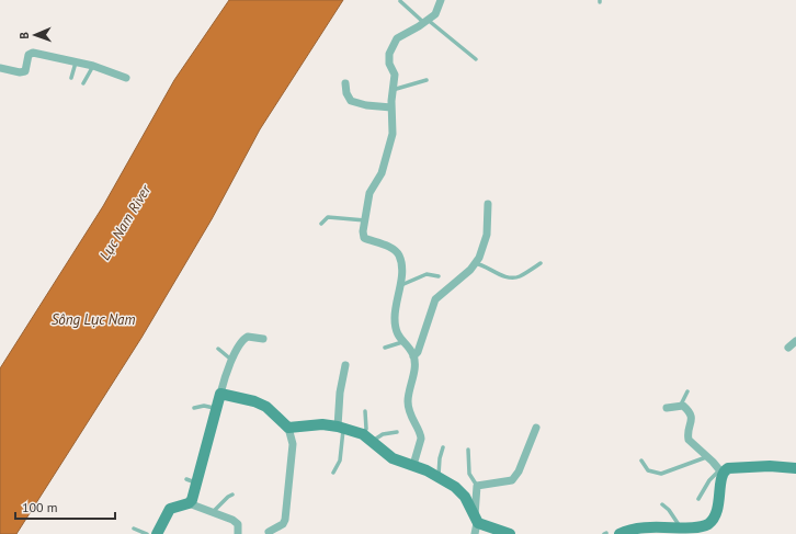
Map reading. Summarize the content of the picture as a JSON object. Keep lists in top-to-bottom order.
{
  "water": ["Lục Nam River", "Sông Lục Nam"],
  "scale_bar": "100 m",
  "north": "left"
}
